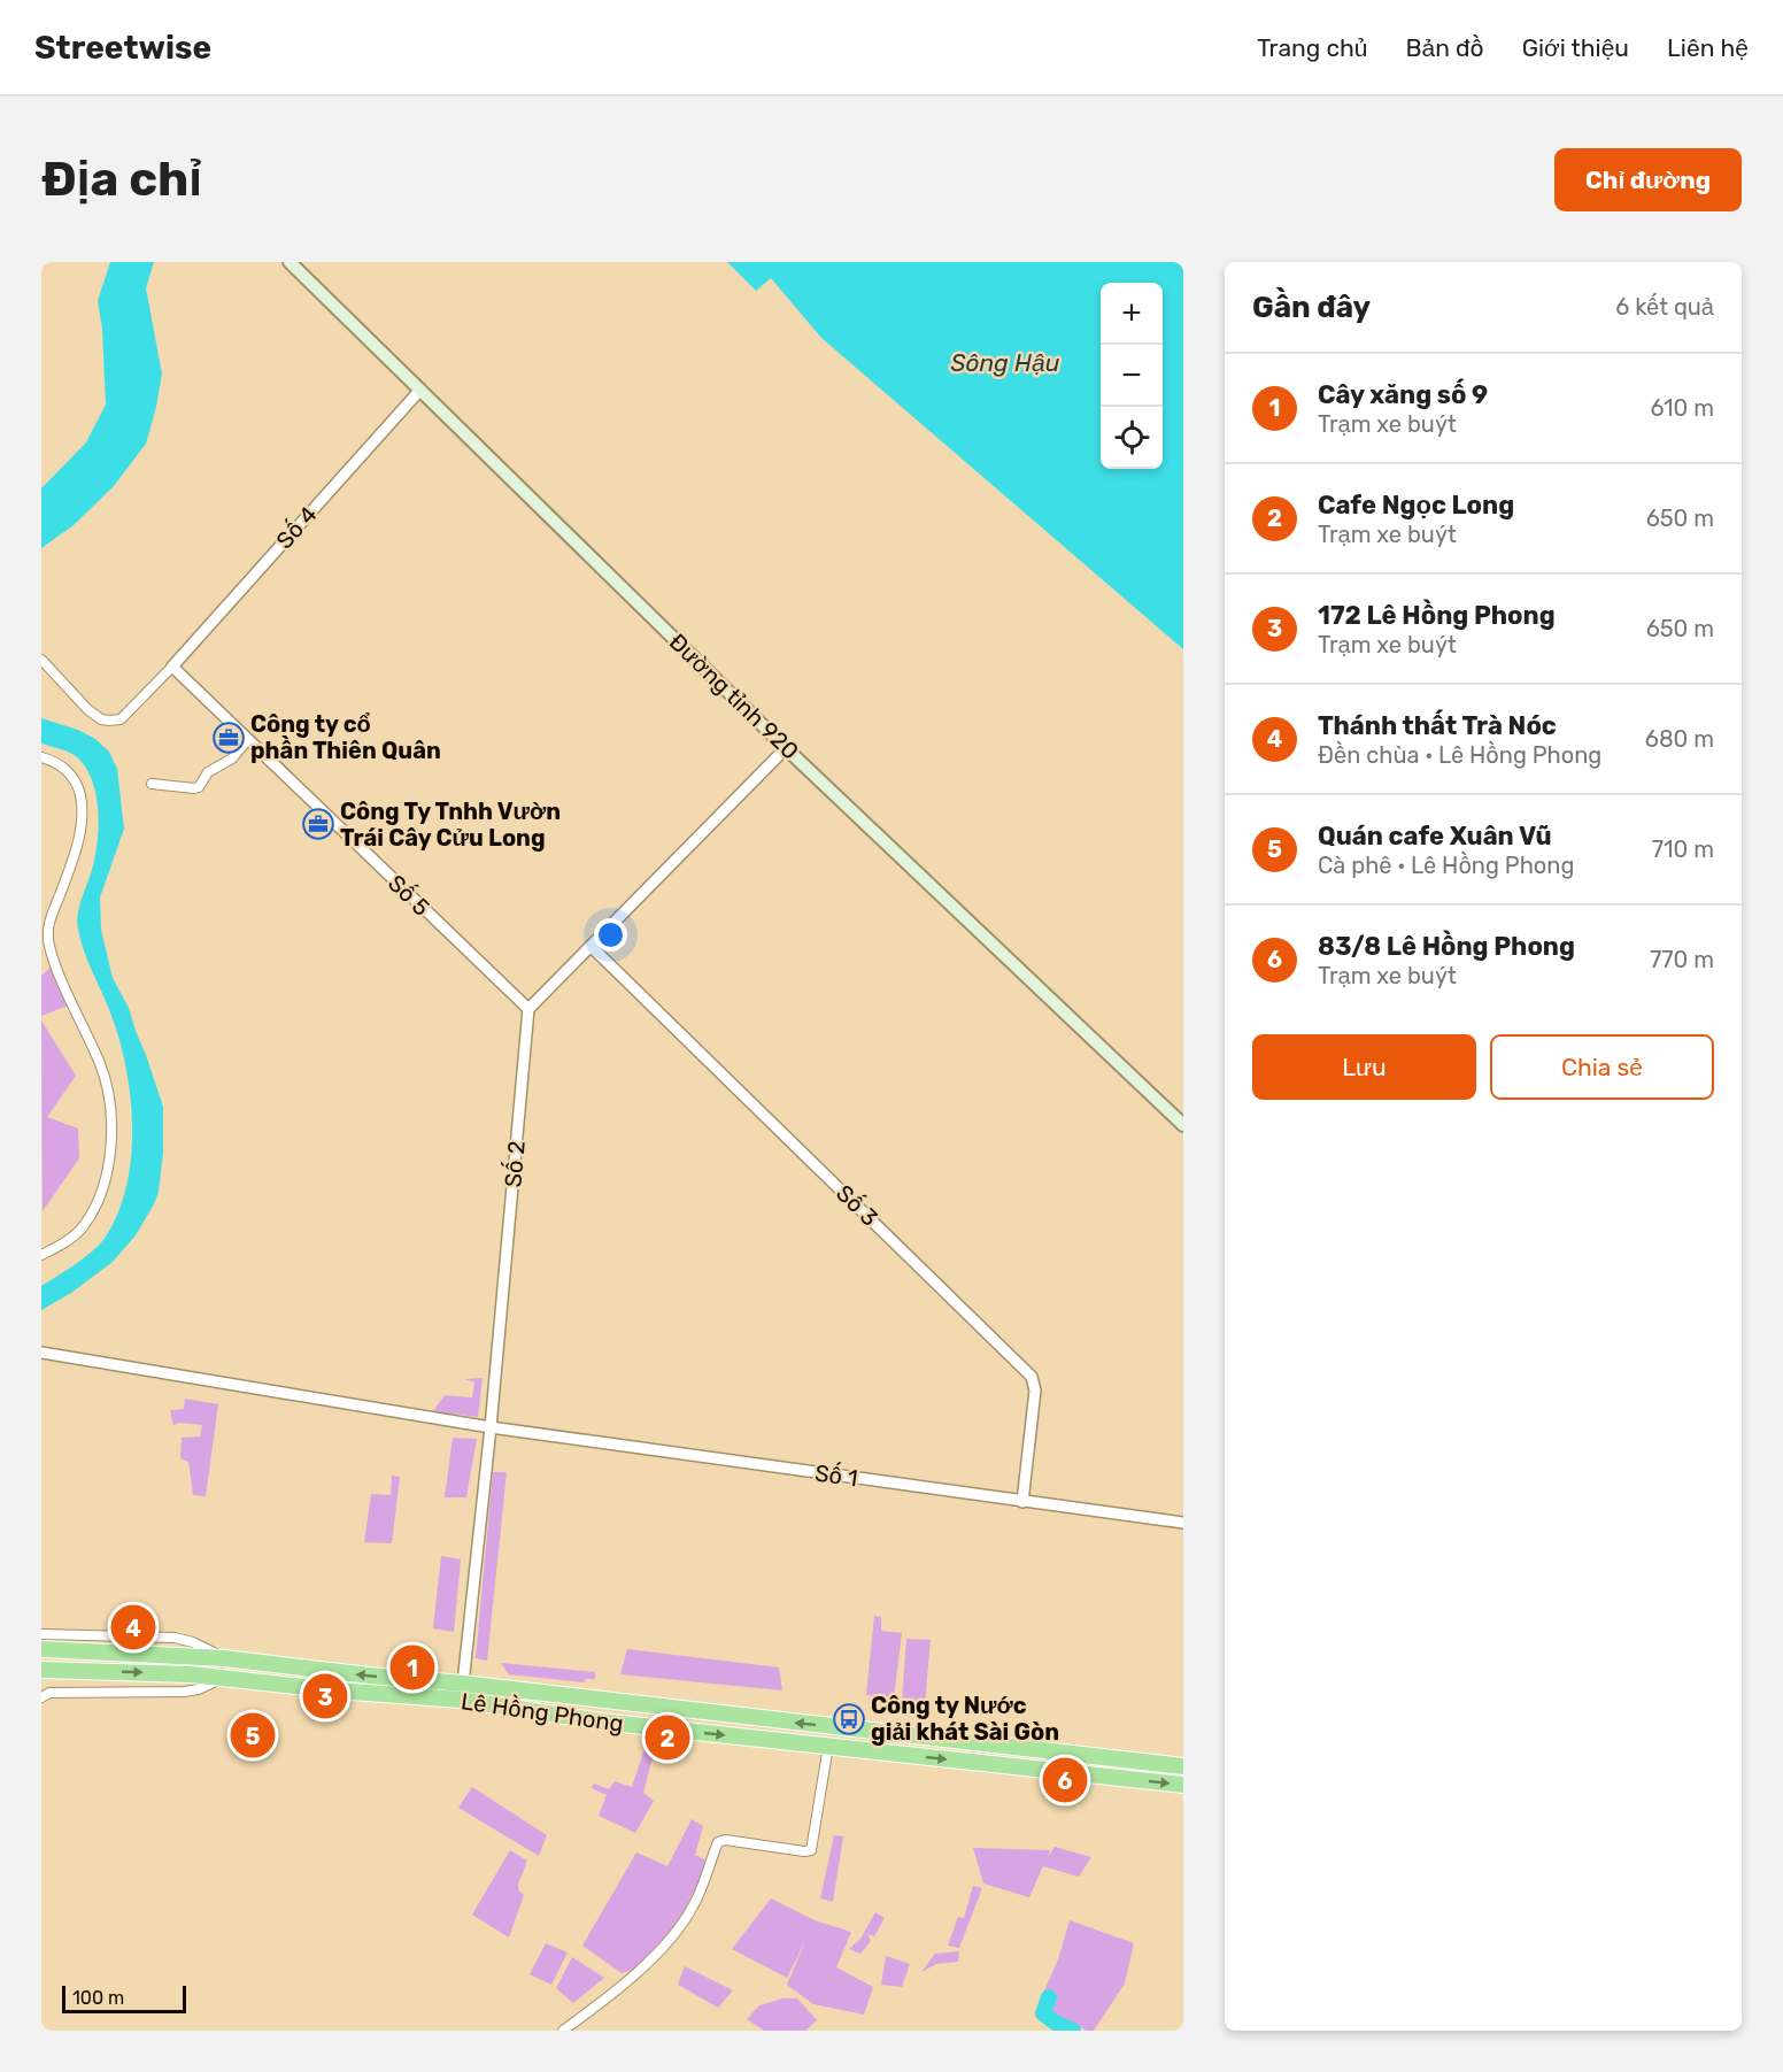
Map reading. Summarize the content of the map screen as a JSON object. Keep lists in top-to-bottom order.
{
  "streets": {
    "highway": ["Lê Hồng Phong"],
    "main road": ["Đường tỉnh 920"],
    "street": [
      "Số 4",
      "Số 5",
      "Số 2",
      "Số 3",
      "Số 1"
    ]
  },
  "crossings": [
    ["Số 4", "Đường tỉnh 920"],
    ["Số 4", "Số 5"],
    ["Số 5", "Số 2"],
    ["Số 2", "Số 1"],
    ["Số 2", "Lê Hồng Phong"],
    ["Số 3", "Số 1"]
  ],
  "water": ["Sông Hậu"],
  "places": {
    "office": ["Công ty cổ phần Thiên Quân", "Công Ty Tnhh Vườn Trái Cây Cửu Long"],
    "bus stop": ["Công ty Nước giải khát Sài Gòn"]
  },
  "scale_bar": "100 m",
  "page": {
    "header": "Streetwise",
    "nav": [
      "Trang chủ",
      "Bản đồ",
      "Giới thiệu",
      "Liên hệ"
    ],
    "buttons": [
      "Chỉ đường",
      ["Lưu", "Chia sẻ"]
    ],
    "title": "Địa chỉ",
    "heading": ["Gần đây", "6 kết quả"],
    "map_buttons": ["+", "−"],
    "list": [
      {
        "mark": "1",
        "name": "Cây xăng số 9",
        "note": "Trạm xe buýt",
        "value": "610 m"
      },
      {
        "mark": "2",
        "name": "Cafe Ngọc Long",
        "note": "Trạm xe buýt",
        "value": "650 m"
      },
      {
        "mark": "3",
        "name": "172 Lê Hồng Phong",
        "note": "Trạm xe buýt",
        "value": "650 m"
      },
      {
        "mark": "4",
        "name": "Thánh thất Trà Nóc",
        "note": "Đền chùa · Lê Hồng Phong",
        "value": "680 m"
      },
      {
        "mark": "5",
        "name": "Quán cafe Xuân Vũ",
        "note": "Cà phê · Lê Hồng Phong",
        "value": "710 m"
      },
      {
        "mark": "6",
        "name": "83/8 Lê Hồng Phong",
        "note": "Trạm xe buýt",
        "value": "770 m"
      }
    ],
    "pins": [
      "4",
      "1",
      "3",
      "5",
      "2",
      "6"
    ],
    "scale": "100 m"
  }
}
